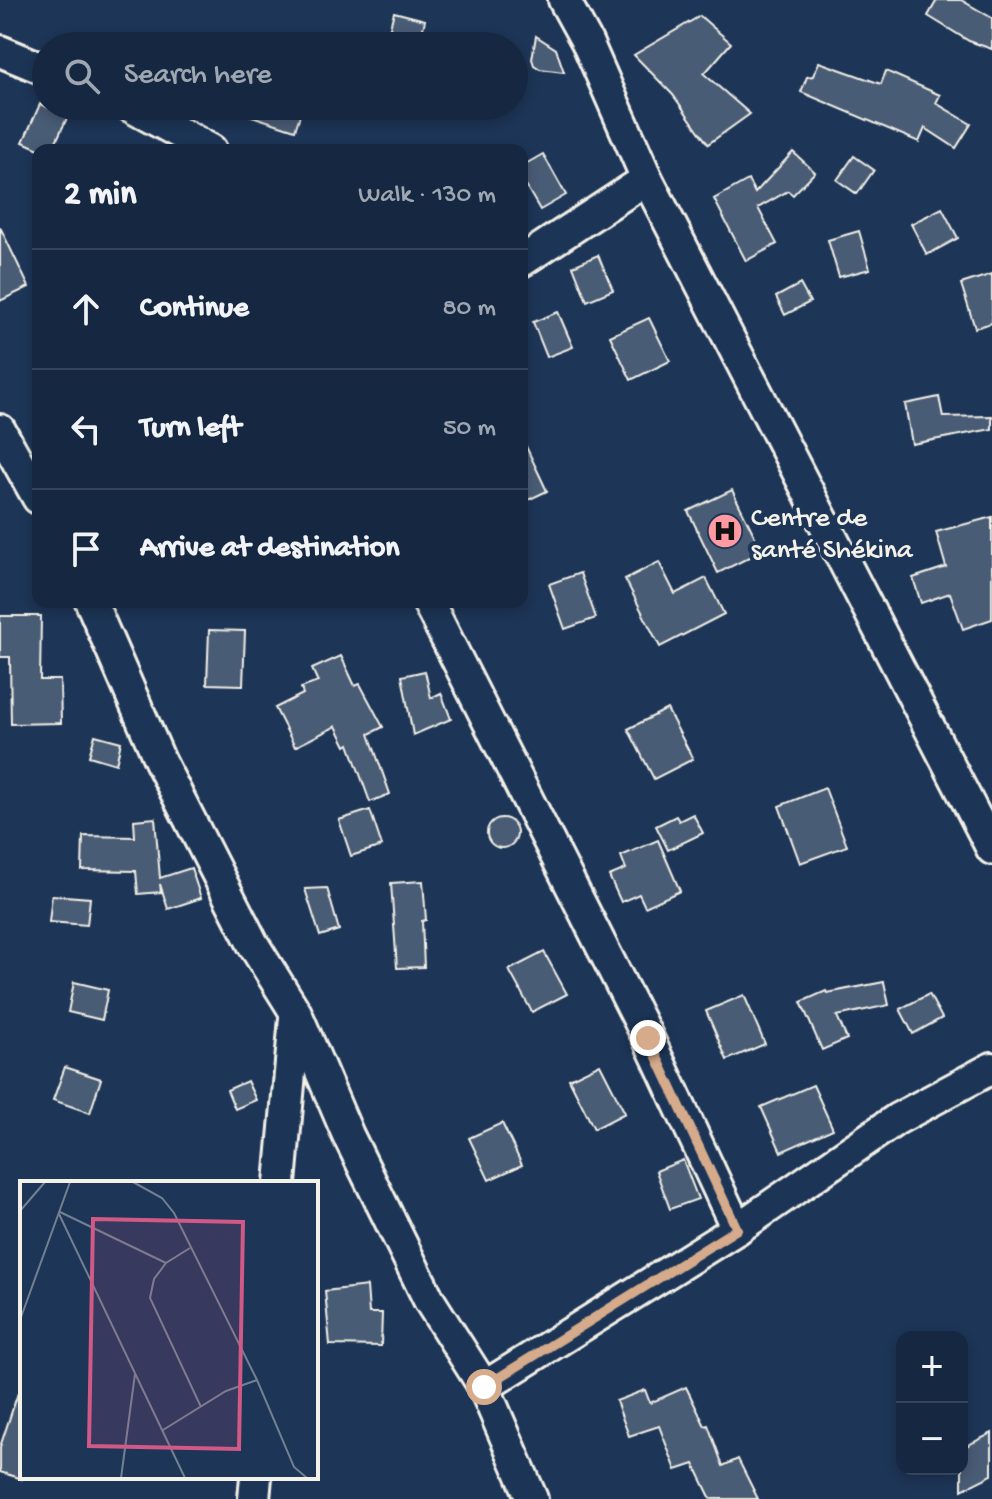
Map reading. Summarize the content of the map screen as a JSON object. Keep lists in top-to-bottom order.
{
  "places": {
    "hospital": ["Centre de santé Shékina"]
  },
  "page": {
    "search": "Search here",
    "heading": ["2 min", "Walk · 130 m"],
    "list": [
      ["Continue", "80 m"],
      ["Turn left", "50 m"],
      "Arrive at destination"
    ],
    "map_buttons": ["+", "−"]
  }
}
